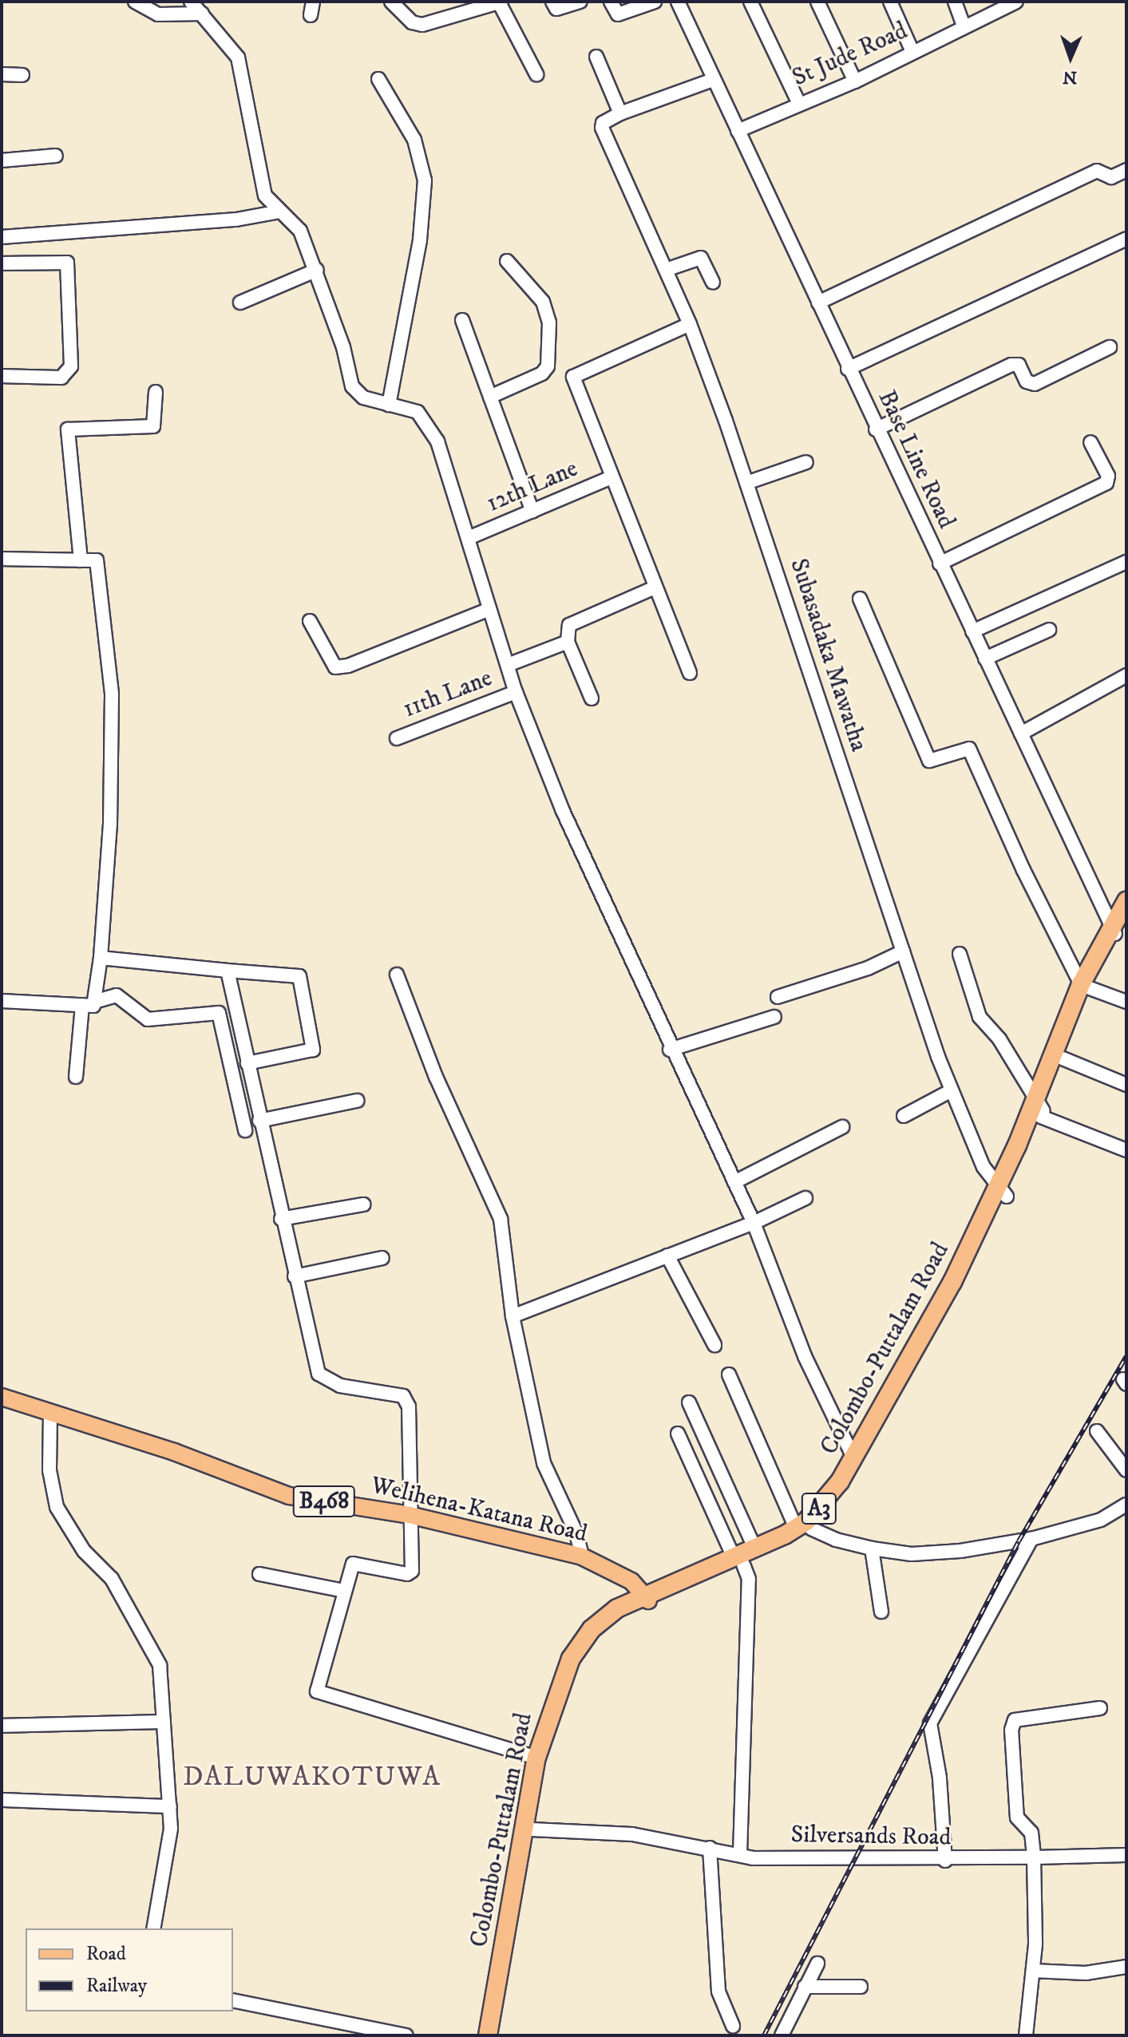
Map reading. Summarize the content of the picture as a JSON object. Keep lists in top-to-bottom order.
{
  "streets": {
    "highway": ["Colombo-Puttalam Road", "A3"],
    "main road": ["B468", "Welihena-Katana Road"],
    "street": [
      "St Jude Road",
      "Base Line Road",
      "12th Lane",
      "Subasadaka Mawatha",
      "11th Lane",
      "Silversands Road"
    ]
  },
  "crossings": [
    ["St Jude Road", "Base Line Road"],
    ["Base Line Road", "Colombo-Puttalam Road"],
    ["Subasadaka Mawatha", "Colombo-Puttalam Road"],
    ["Colombo-Puttalam Road", "Welihena-Katana Road"],
    ["Colombo-Puttalam Road", "Silversands Road"]
  ],
  "districts": ["DALUWAKOTUWA"],
  "legend": ["Road", "Railway"],
  "north": "bottom"
}
